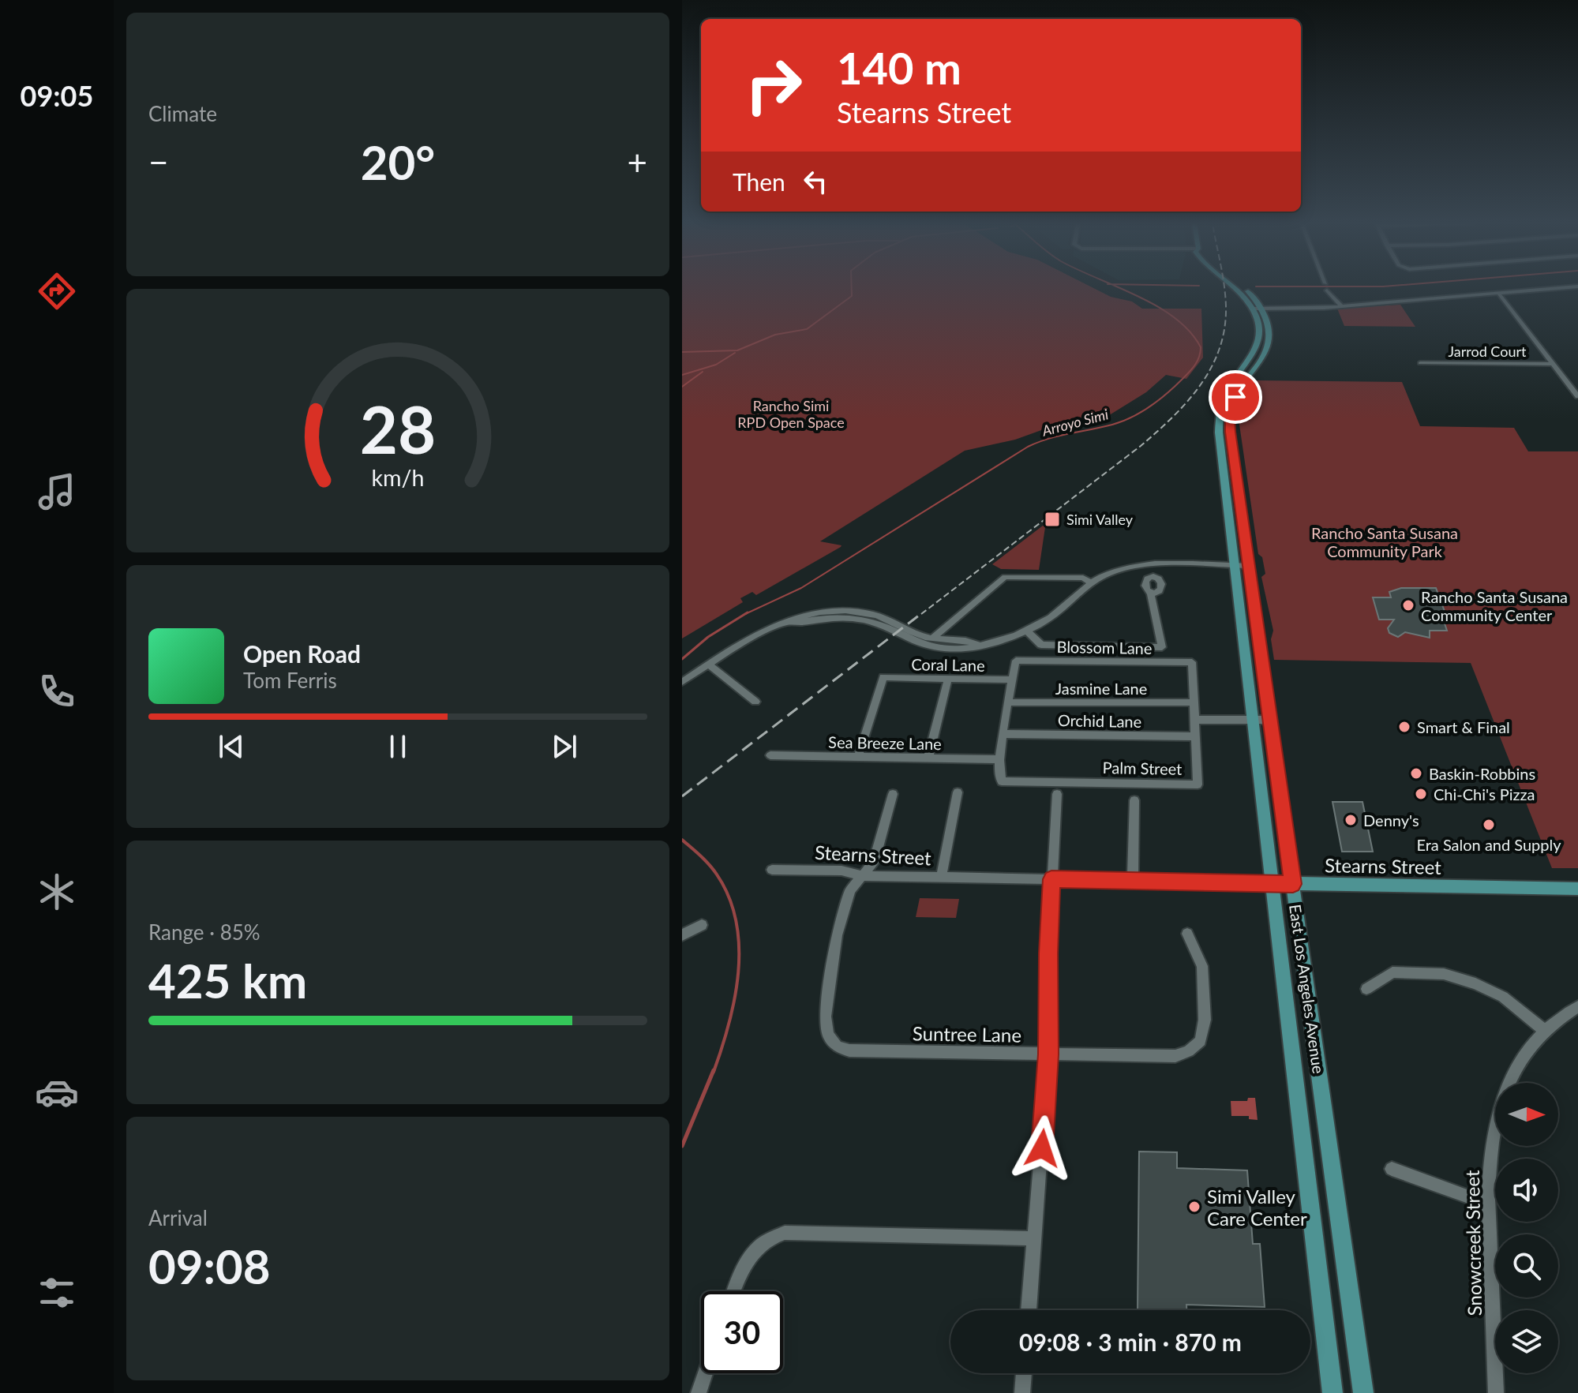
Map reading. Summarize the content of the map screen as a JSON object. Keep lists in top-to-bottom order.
{
  "streets": {
    "main road": ["Stearns Street", "East Los Angeles Avenue"],
    "street": [
      "Jarrod Court",
      "Blossom Lane",
      "Coral Lane",
      "Jasmine Lane",
      "Orchid Lane",
      "Sea Breeze Lane",
      "Palm Street",
      "Suntree Lane",
      "Snowcreek Street"
    ]
  },
  "crossings": [
    ["Blossom Lane", "Coral Lane"],
    ["Blossom Lane", "Palm Street"],
    ["Coral Lane", "Sea Breeze Lane"],
    ["Jasmine Lane", "Palm Street"],
    ["Orchid Lane", "Palm Street"],
    ["Sea Breeze Lane", "Palm Street"],
    ["Stearns Street", "East Los Angeles Avenue"],
    ["Stearns Street", "Suntree Lane"]
  ],
  "water": ["Arroyo Simi"],
  "parks": ["Rancho Simi RPD Open Space", "Rancho Santa Susana Community Park"],
  "places": {
    "transit": ["Simi Valley"],
    "other": [
      "Rancho Santa Susana Community Center",
      "Smart & Final",
      "Baskin-Robbins",
      "Chi-Chi's Pizza",
      "Denny's",
      "Era Salon and Supply",
      "Simi Valley Care Center"
    ]
  },
  "north": "right",
  "page": {
    "tabs": "09:05",
    "tile": [
      "Climate",
      ["Range · 85%", "425 km"],
      ["Arrival", "09:08"]
    ],
    "turn": ["140 m", "Stearns Street"],
    "heat": ["−", "20°", "+"],
    "then": "Then",
    "song": ["Open Road", "Tom Ferris"],
    "limit": "30",
    "trip": "09:08 · 3 min · 870 m",
    "gauge": ["28", "km/h"]
  }
}
